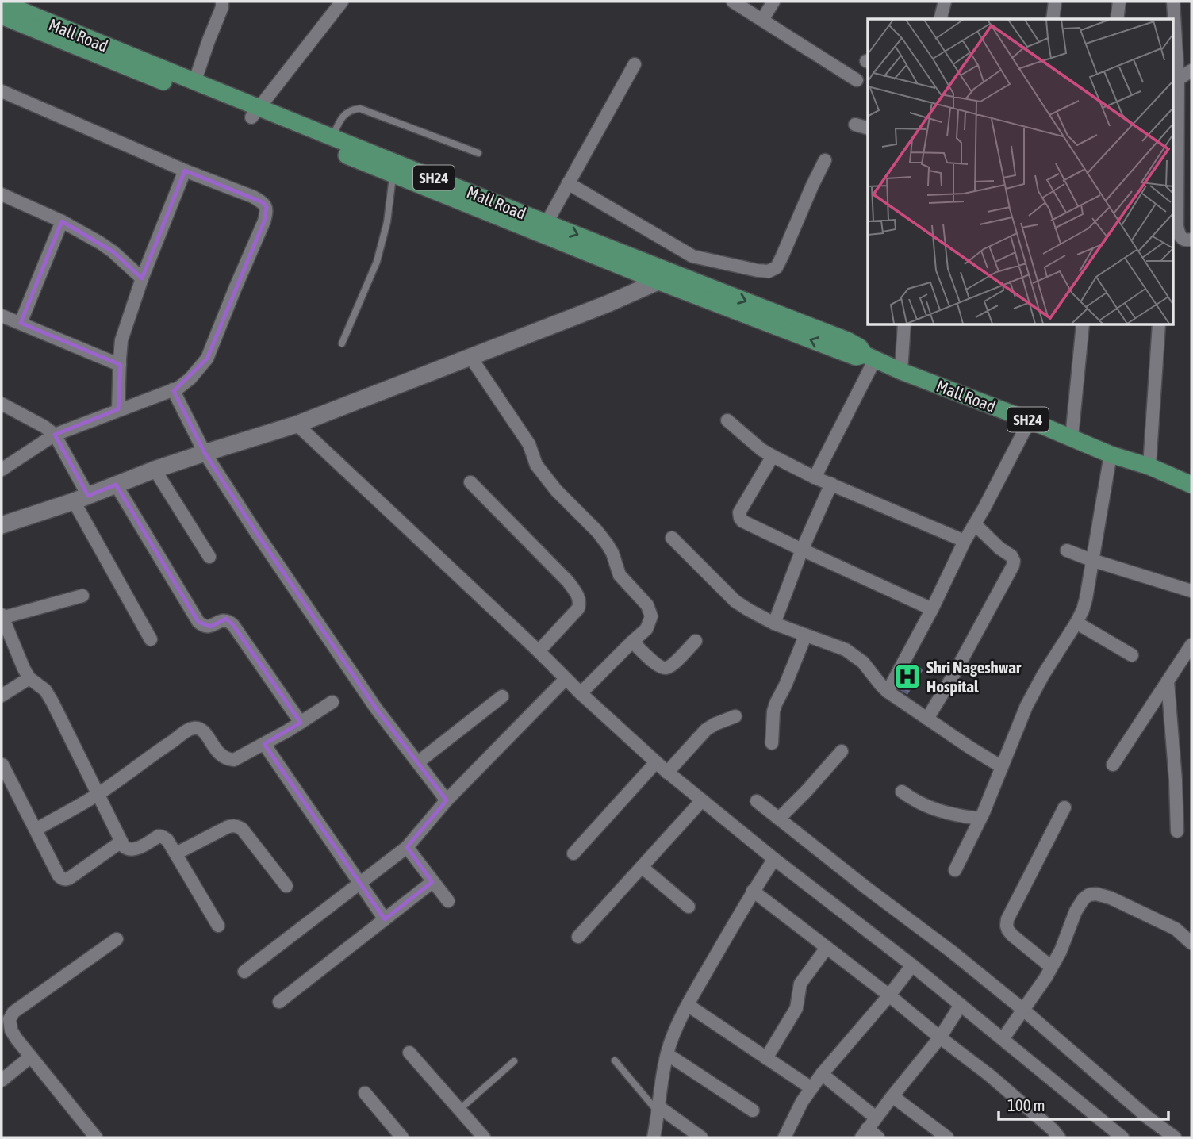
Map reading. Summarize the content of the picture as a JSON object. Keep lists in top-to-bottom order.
{
  "streets": {
    "main road": ["Mall Road", "SH24"]
  },
  "places": {
    "hospital": ["Shri Nageshwar Hospital"]
  },
  "scale_bar": "100 m"
}
